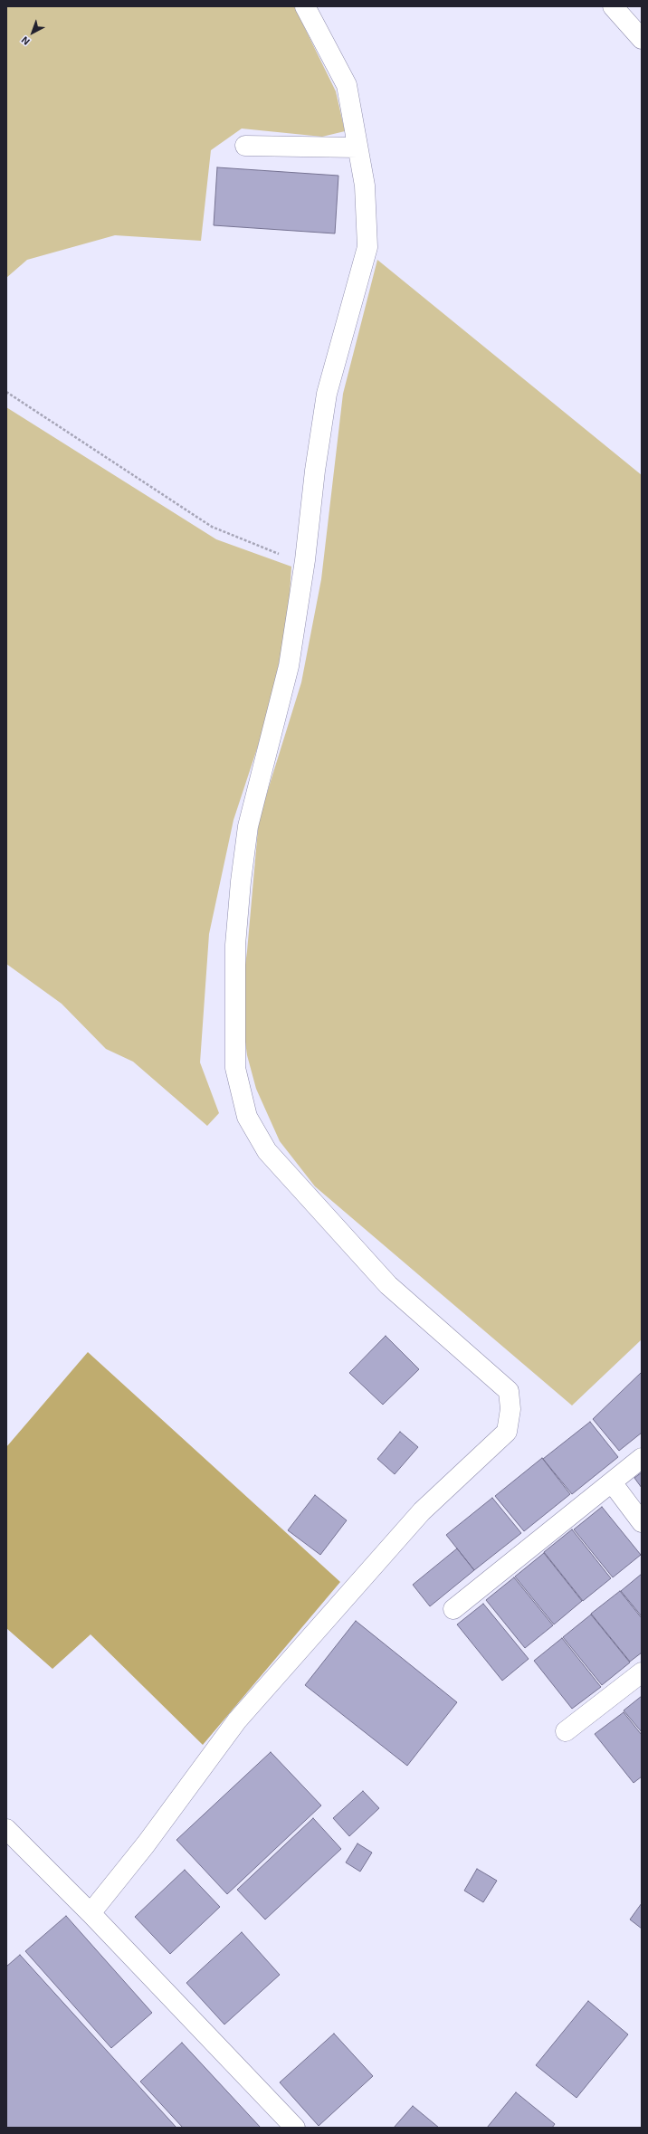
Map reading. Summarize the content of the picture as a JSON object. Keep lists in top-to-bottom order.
{
  "north": "bottom left"
}
